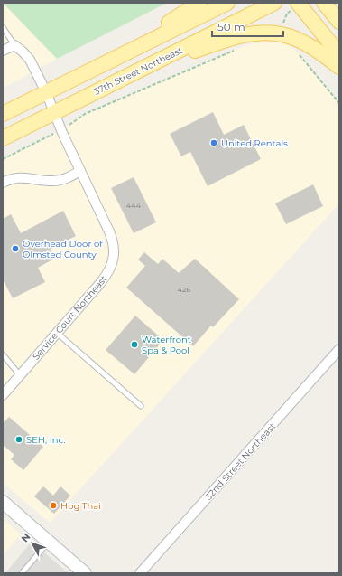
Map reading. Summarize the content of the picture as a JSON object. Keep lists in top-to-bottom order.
{
  "streets": {
    "main road": ["37th Street Northeast"],
    "street": ["Service Court Northeast", "32nd Street Northeast"]
  },
  "crossings": [
    ["37th Street Northeast", "Service Court Northeast"]
  ],
  "places": [
    "United Rentals",
    "Overhead Door of Olmsted County",
    "Waterfront Spa & Pool",
    "SEH, Inc.",
    "Hog Thai"
  ],
  "house_numbers": ["444", "426"],
  "scale_bar": "50 m",
  "north": "top left"
}
